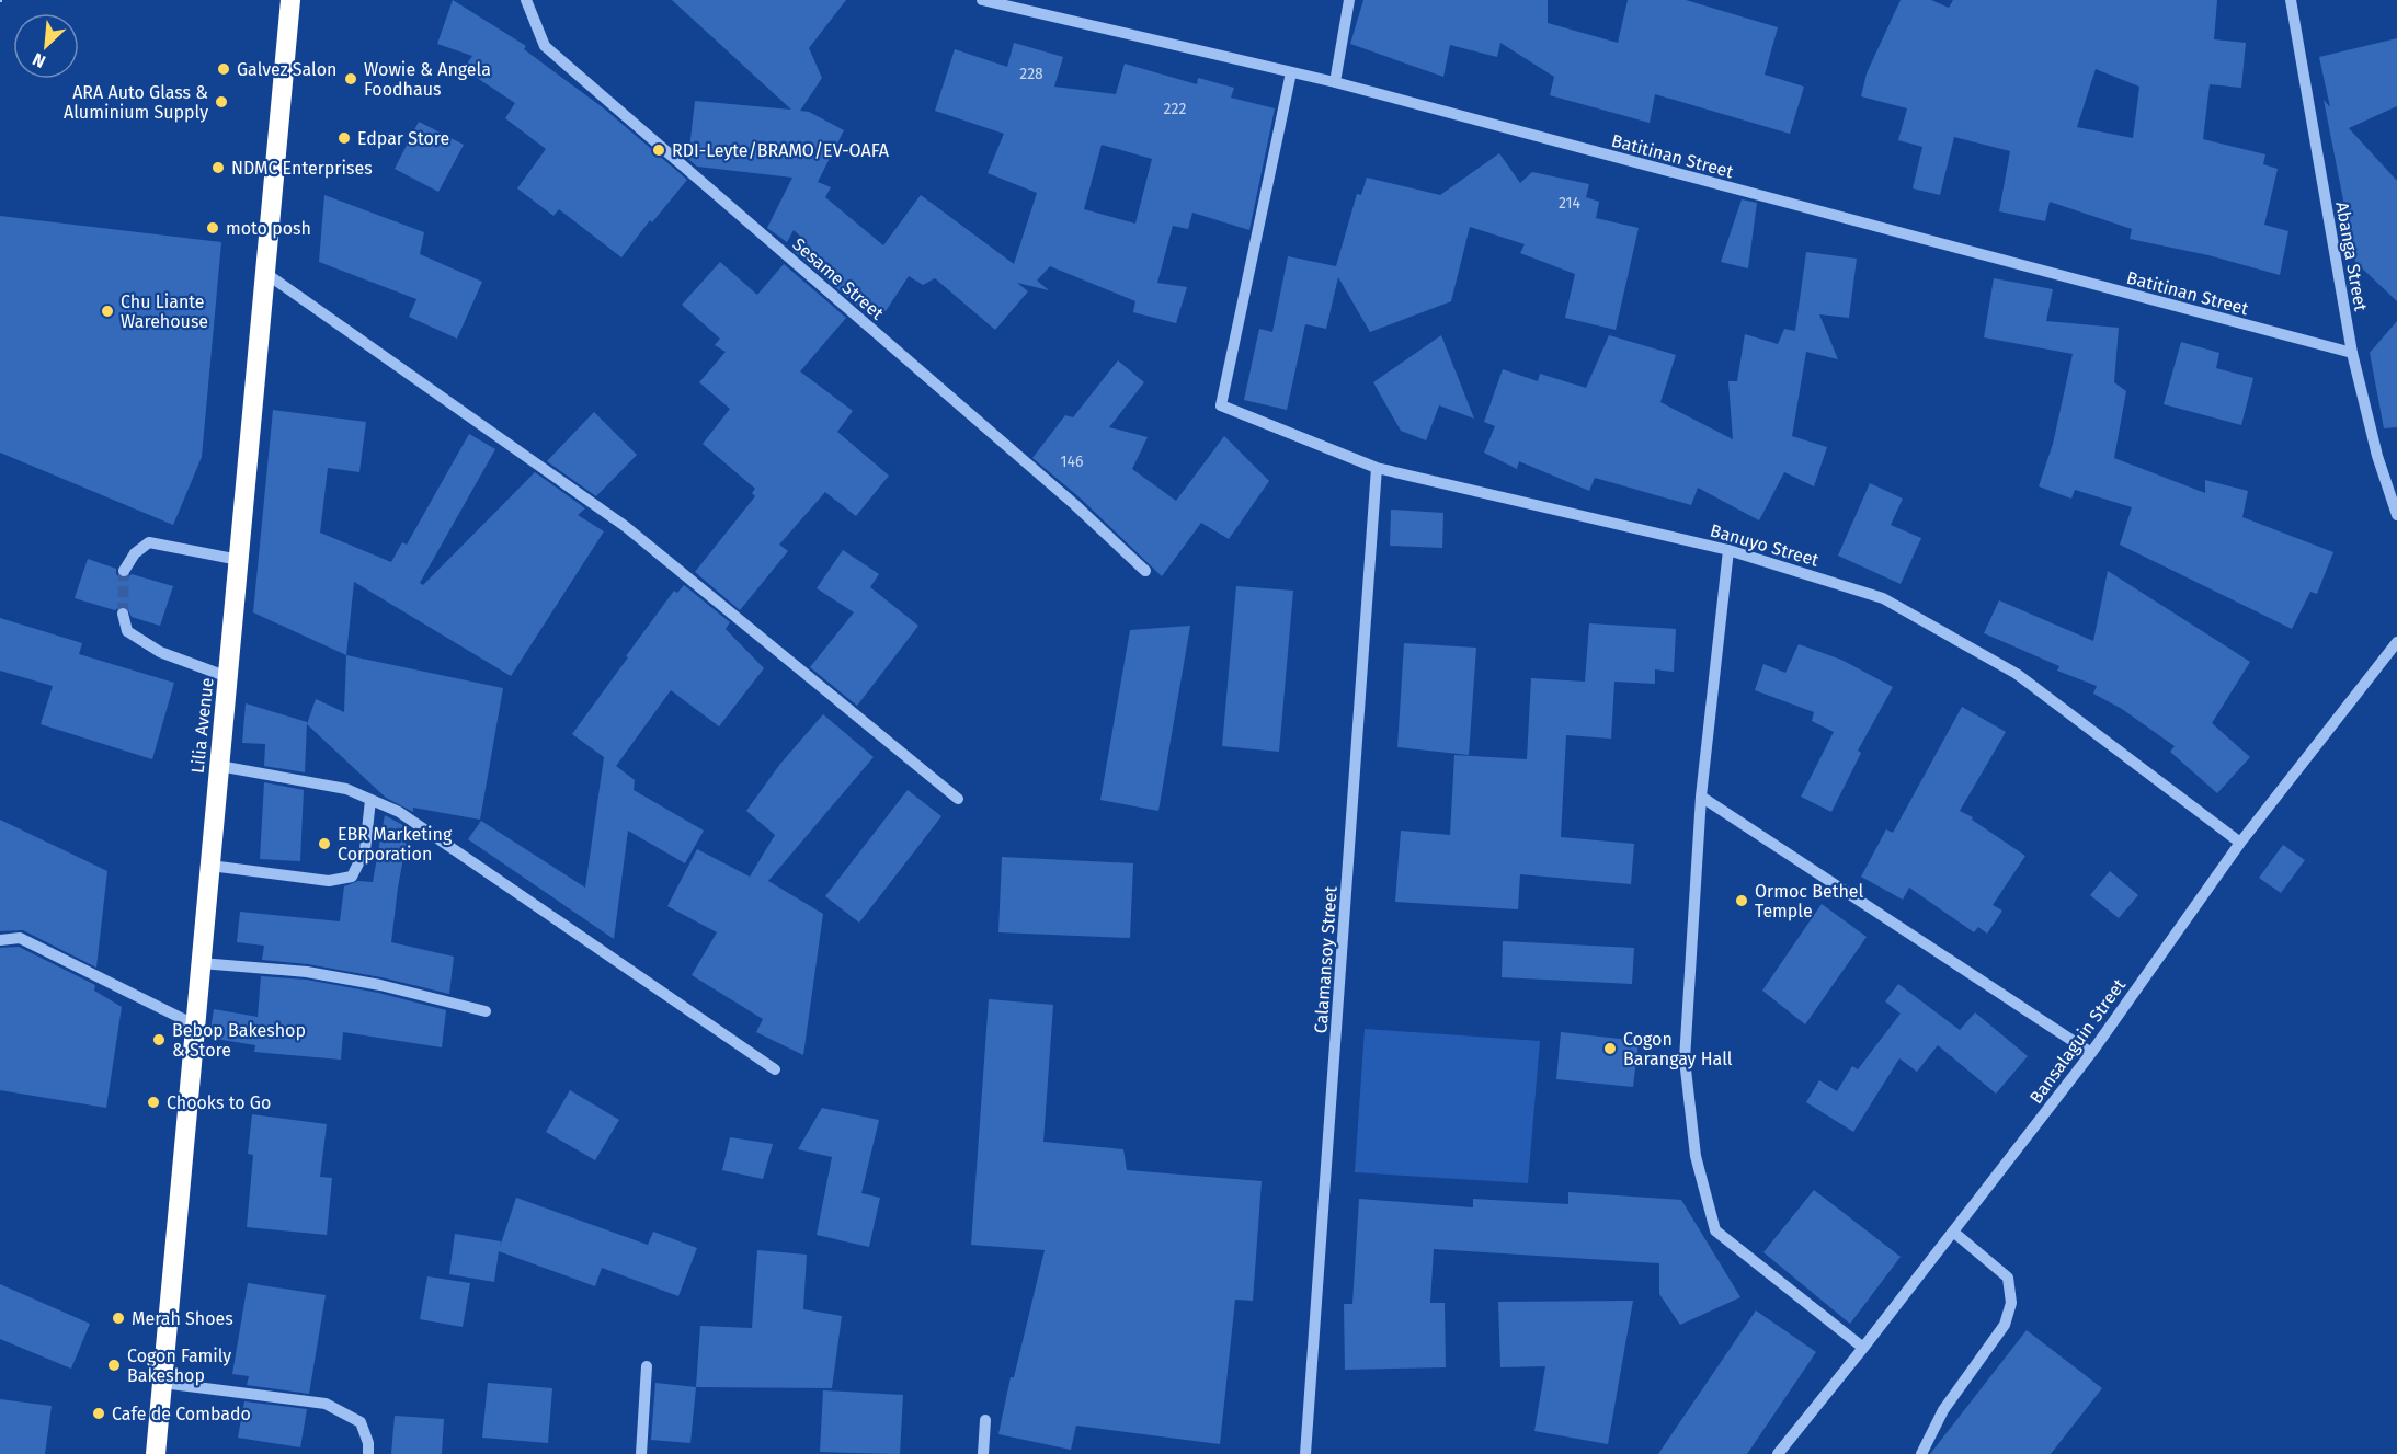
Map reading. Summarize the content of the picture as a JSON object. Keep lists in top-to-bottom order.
{
  "streets": {
    "highway": ["Lilia Avenue"],
    "street": [
      "Batitinan Street",
      "Abanga Street",
      "Sesame Street",
      "Banuyo Street",
      "Calamansoy Street",
      "Bansalaguin Street"
    ]
  },
  "crossings": [
    ["Batitinan Street", "Abanga Street"],
    ["Batitinan Street", "Banuyo Street"],
    ["Banuyo Street", "Calamansoy Street"],
    ["Banuyo Street", "Bansalaguin Street"]
  ],
  "places": [
    "Galvez Salon",
    "Wowie & Angela Foodhaus",
    "ARA Auto Glass & Aluminium Supply",
    "Edpar Store",
    "RDI-Leyte/BRAMO/EV-OAFA",
    "NDMC Enterprises",
    "moto posh",
    "Chu Liante Warehouse",
    "EBR Marketing Corporation",
    "Ormoc Bethel Temple",
    "Bebop Bakeshop & Store",
    "Cogon Barangay Hall",
    "Chooks to Go",
    "Merah Shoes",
    "Cogon Family Bakeshop",
    "Cafe de Combado"
  ],
  "house_numbers": [
    "228",
    "222",
    "214",
    "146"
  ],
  "north": "bottom left"
}
